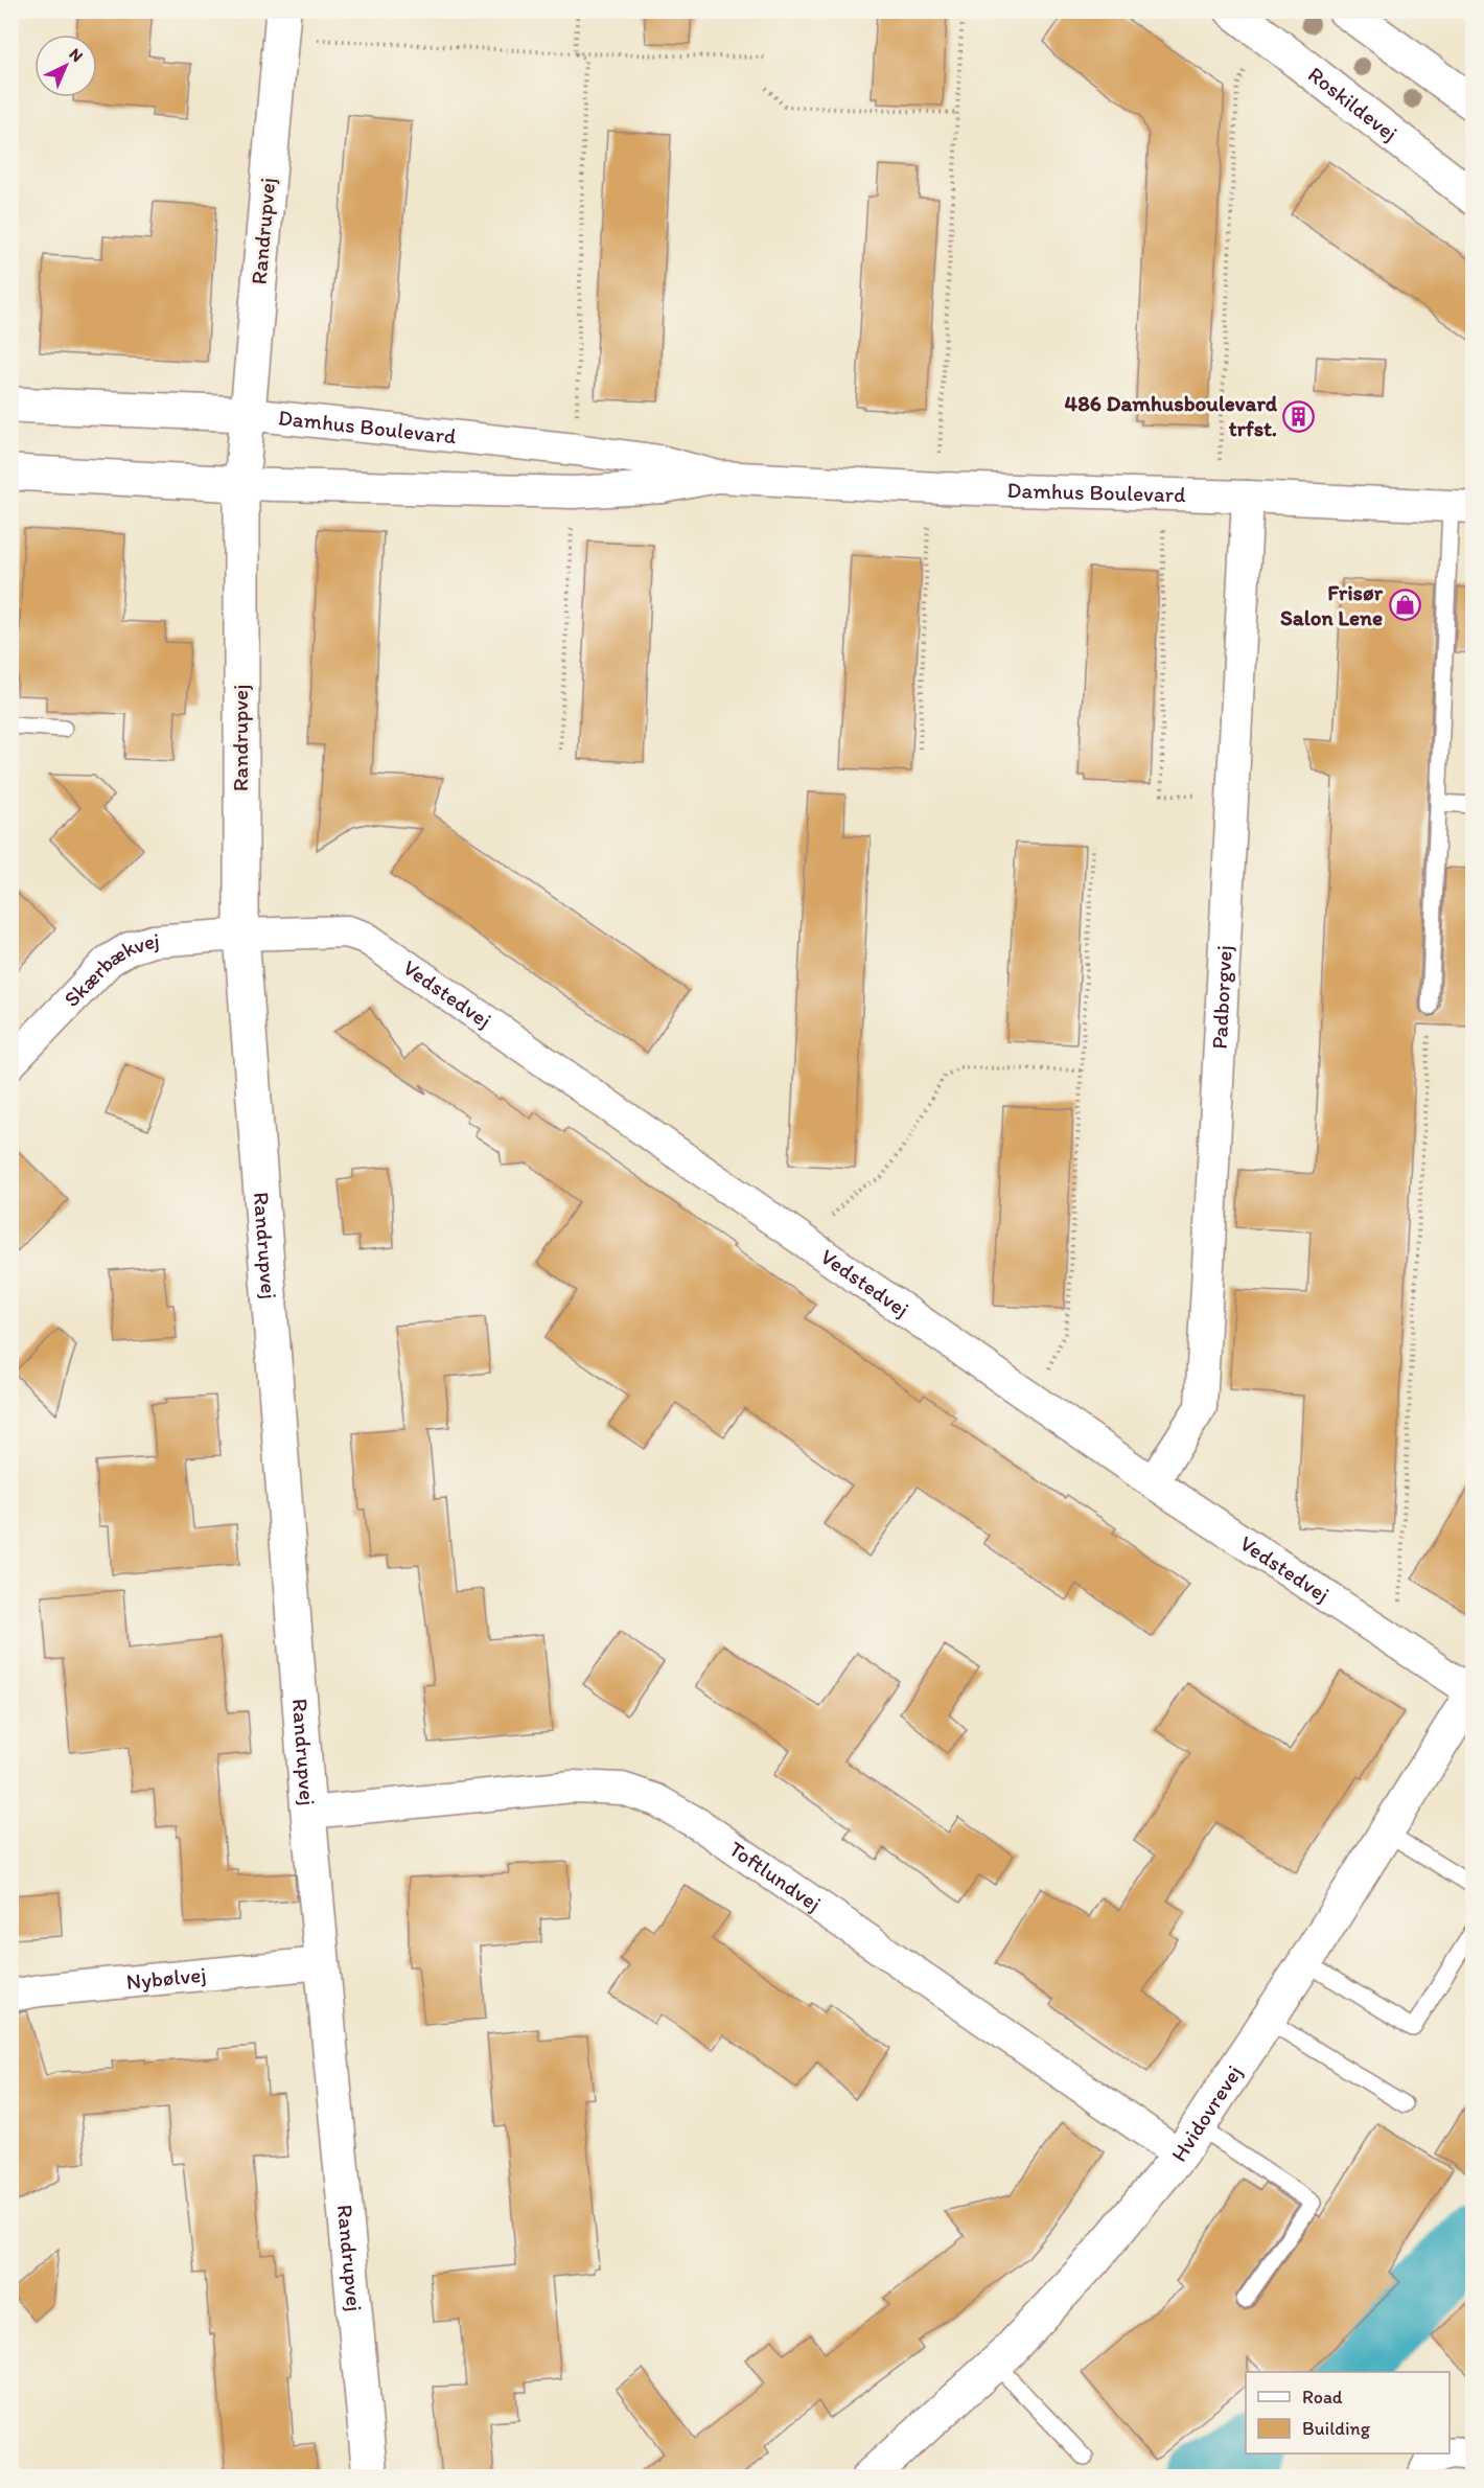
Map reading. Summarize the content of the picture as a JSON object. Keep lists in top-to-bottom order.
{
  "streets": {
    "street": [
      "Roskildevej",
      "Randrupvej",
      "Damhus Boulevard",
      "Skærbækvej",
      "Vedstedvej",
      "Padborgvej",
      "Toftlundvej",
      "Nybølvej",
      "Hvidovrevej"
    ]
  },
  "crossings": [
    ["Randrupvej", "Damhus Boulevard"],
    ["Randrupvej", "Skærbækvej"],
    ["Randrupvej", "Vedstedvej"],
    ["Randrupvej", "Toftlundvej"],
    ["Randrupvej", "Nybølvej"],
    ["Damhus Boulevard", "Padborgvej"],
    ["Skærbækvej", "Vedstedvej"],
    ["Vedstedvej", "Padborgvej"],
    ["Vedstedvej", "Hvidovrevej"],
    ["Toftlundvej", "Hvidovrevej"]
  ],
  "places": {
    "building": ["486 Damhusboulevard trfst."],
    "shop": ["Frisør Salon Lene"]
  },
  "legend": ["Road", "Building"],
  "north": "top right"
}
